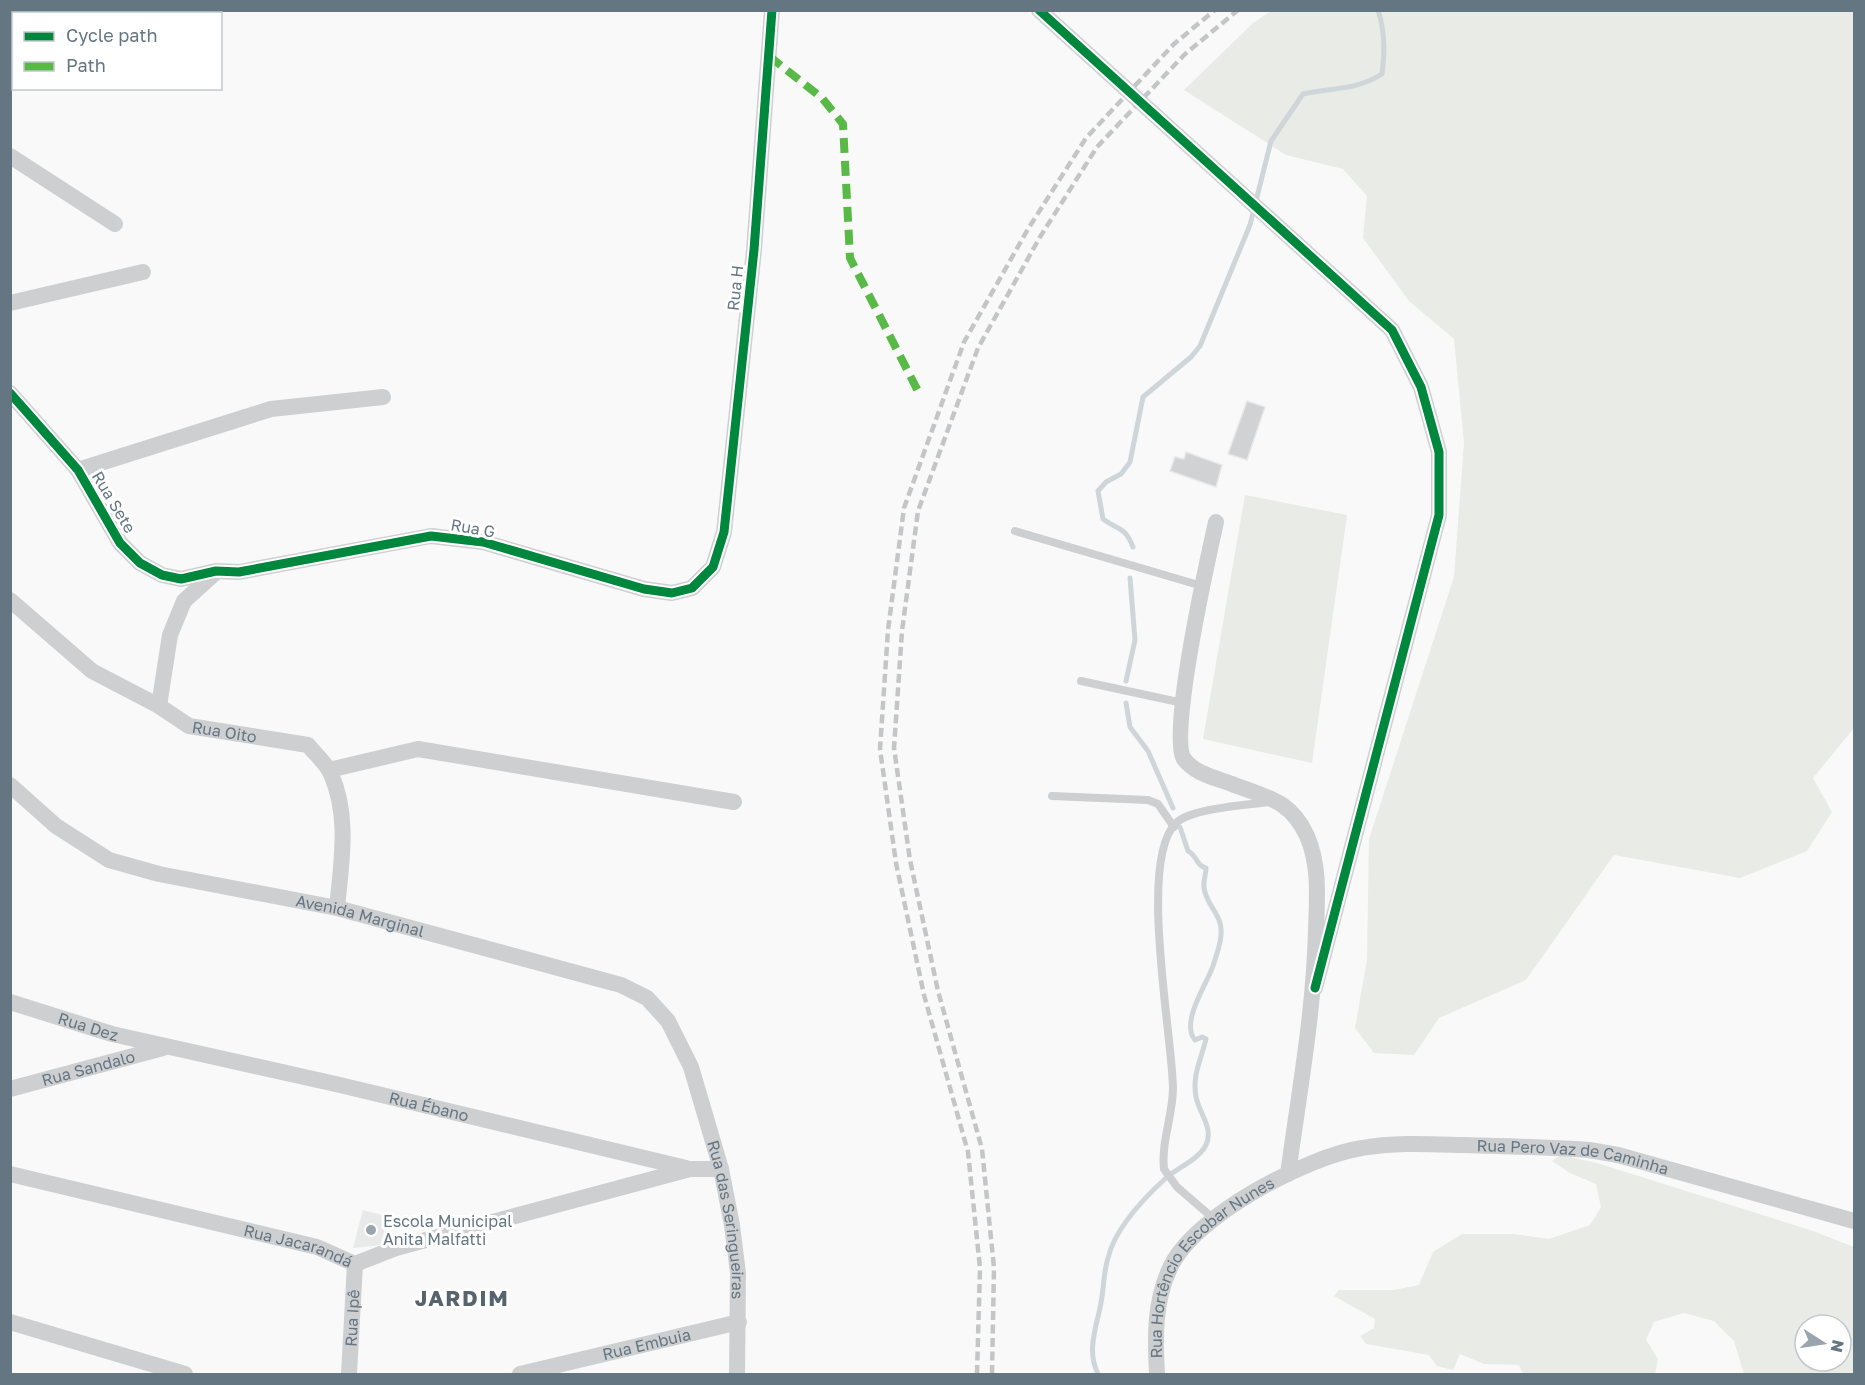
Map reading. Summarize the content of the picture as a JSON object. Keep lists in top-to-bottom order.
{
  "streets": {
    "street": [
      "Rua H",
      "Rua Sete",
      "Rua G",
      "Rua Oito",
      "Avenida Marginal",
      "Rua Dez",
      "Rua Sandalo",
      "Rua Ébano",
      "Rua Pero Vaz de Caminha",
      "Rua das Seringueiras",
      "Rua Jacarandá",
      "Rua Hortêncio Escobar Nunes",
      "Rua Ipê",
      "Rua Embuia"
    ]
  },
  "crossings": [
    ["Rua H", "Rua G"],
    ["Rua Sete", "Rua G"],
    ["Rua Oito", "Avenida Marginal"],
    ["Avenida Marginal", "Rua das Seringueiras"],
    ["Rua Dez", "Rua Sandalo"],
    ["Rua Dez", "Rua Ébano"],
    ["Rua Sandalo", "Rua Ébano"],
    ["Rua Ébano", "Rua Jacarandá"],
    ["Rua Pero Vaz de Caminha", "Rua Hortêncio Escobar Nunes"],
    ["Rua das Seringueiras", "Rua Jacarandá"],
    ["Rua das Seringueiras", "Rua Embuia"],
    ["Rua Jacarandá", "Rua Ipê"]
  ],
  "districts": ["JARDIM"],
  "places": ["Escola Municipal Anita Malfatti"],
  "legend": ["Cycle path", "Path"],
  "north": "right"
}
